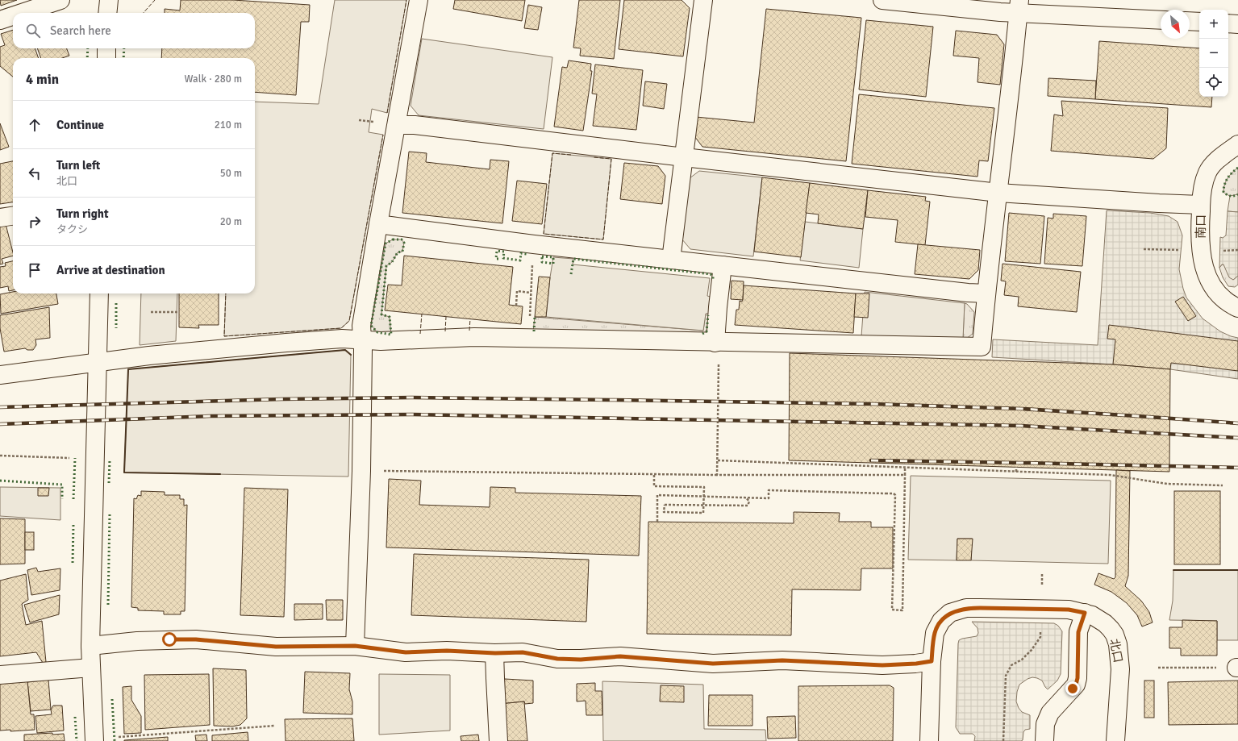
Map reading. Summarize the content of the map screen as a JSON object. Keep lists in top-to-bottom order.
{
  "streets": {
    "street": ["南口", "北口"]
  },
  "north": "bottom right",
  "page": {
    "map_buttons": ["+", "−"],
    "search": "Search here",
    "heading": ["4 min", "Walk · 280 m"],
    "list": [
      ["Continue", "210 m"],
      ["Turn left", "北口", "50 m"],
      ["Turn right", "タクシ", "20 m"],
      "Arrive at destination"
    ]
  }
}
